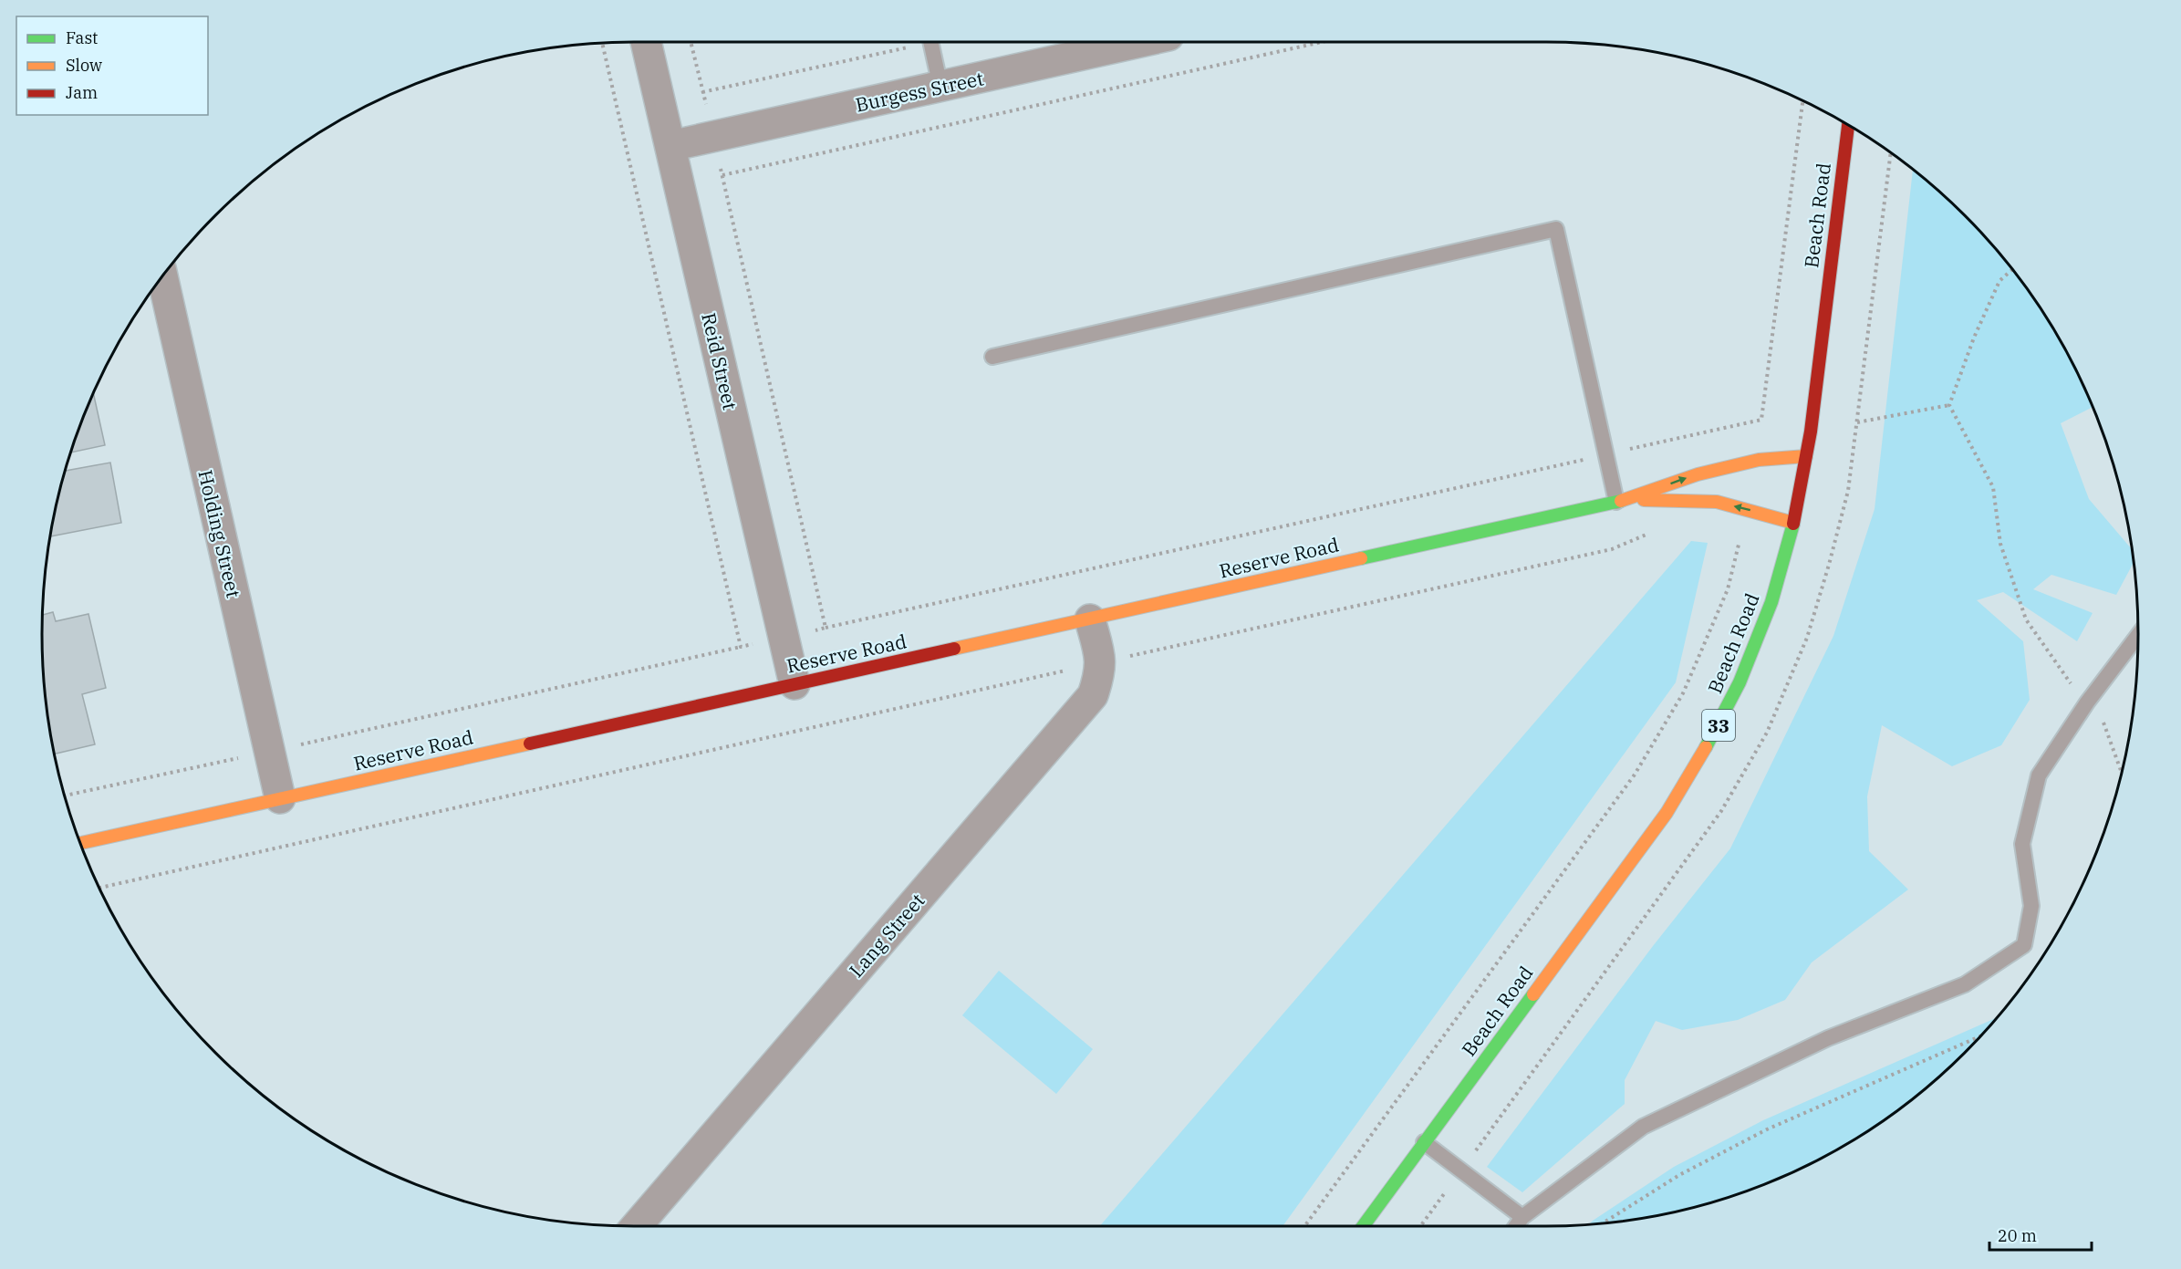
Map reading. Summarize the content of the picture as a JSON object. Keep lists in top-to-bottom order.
{
  "streets": {
    "street": [
      "Burgess Street",
      "Beach Road",
      "Reid Street",
      "Holding Street",
      "Reserve Road",
      "33",
      "Lang Street"
    ]
  },
  "crossings": [
    ["Burgess Street", "Reid Street"],
    ["Beach Road", "Reserve Road"],
    ["Reid Street", "Reserve Road"],
    ["Holding Street", "Reserve Road"],
    ["Reserve Road", "Lang Street"]
  ],
  "legend": ["Fast", "Slow", "Jam"],
  "scale_bar": "20 m"
}
